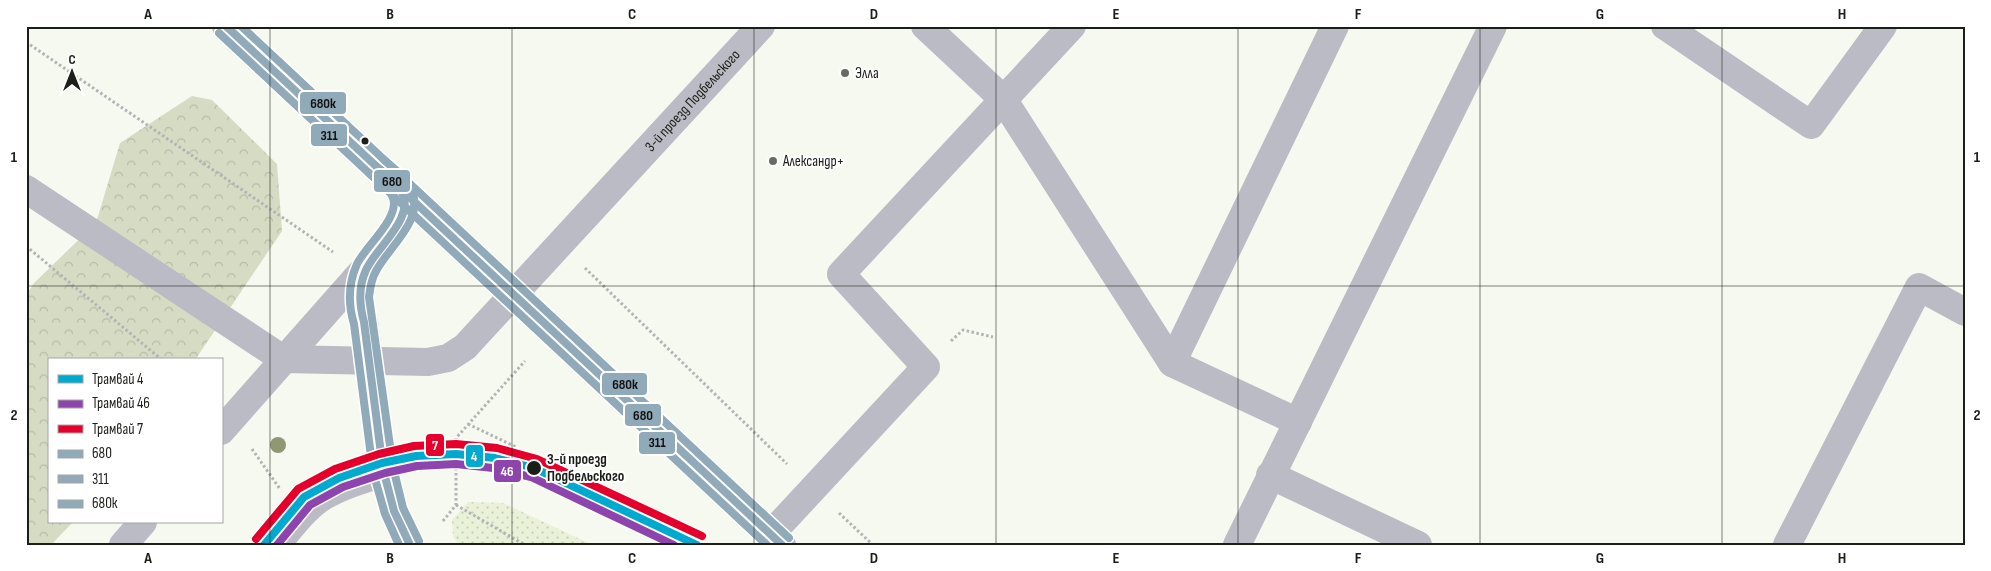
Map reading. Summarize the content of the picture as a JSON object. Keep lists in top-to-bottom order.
{
  "streets": {
    "street": ["3-й проезд Подбельского"]
  },
  "places": ["Элла", "Александр+", "3-й проезд Подбельского"],
  "lines": [
    "transit line 680",
    "transit line 680к",
    "transit line 311",
    "tram line 7",
    "tram line 4",
    "tram line 46"
  ],
  "legend": [
    "Трамвай 4",
    "Трамвай 46",
    "Трамвай 7",
    "680",
    "311",
    "680к"
  ],
  "north": "top",
  "grid": {
    "columns": [
      "A",
      "B",
      "C",
      "D",
      "E",
      "F",
      "G",
      "H"
    ],
    "rows": ["1", "2"]
  }
}
